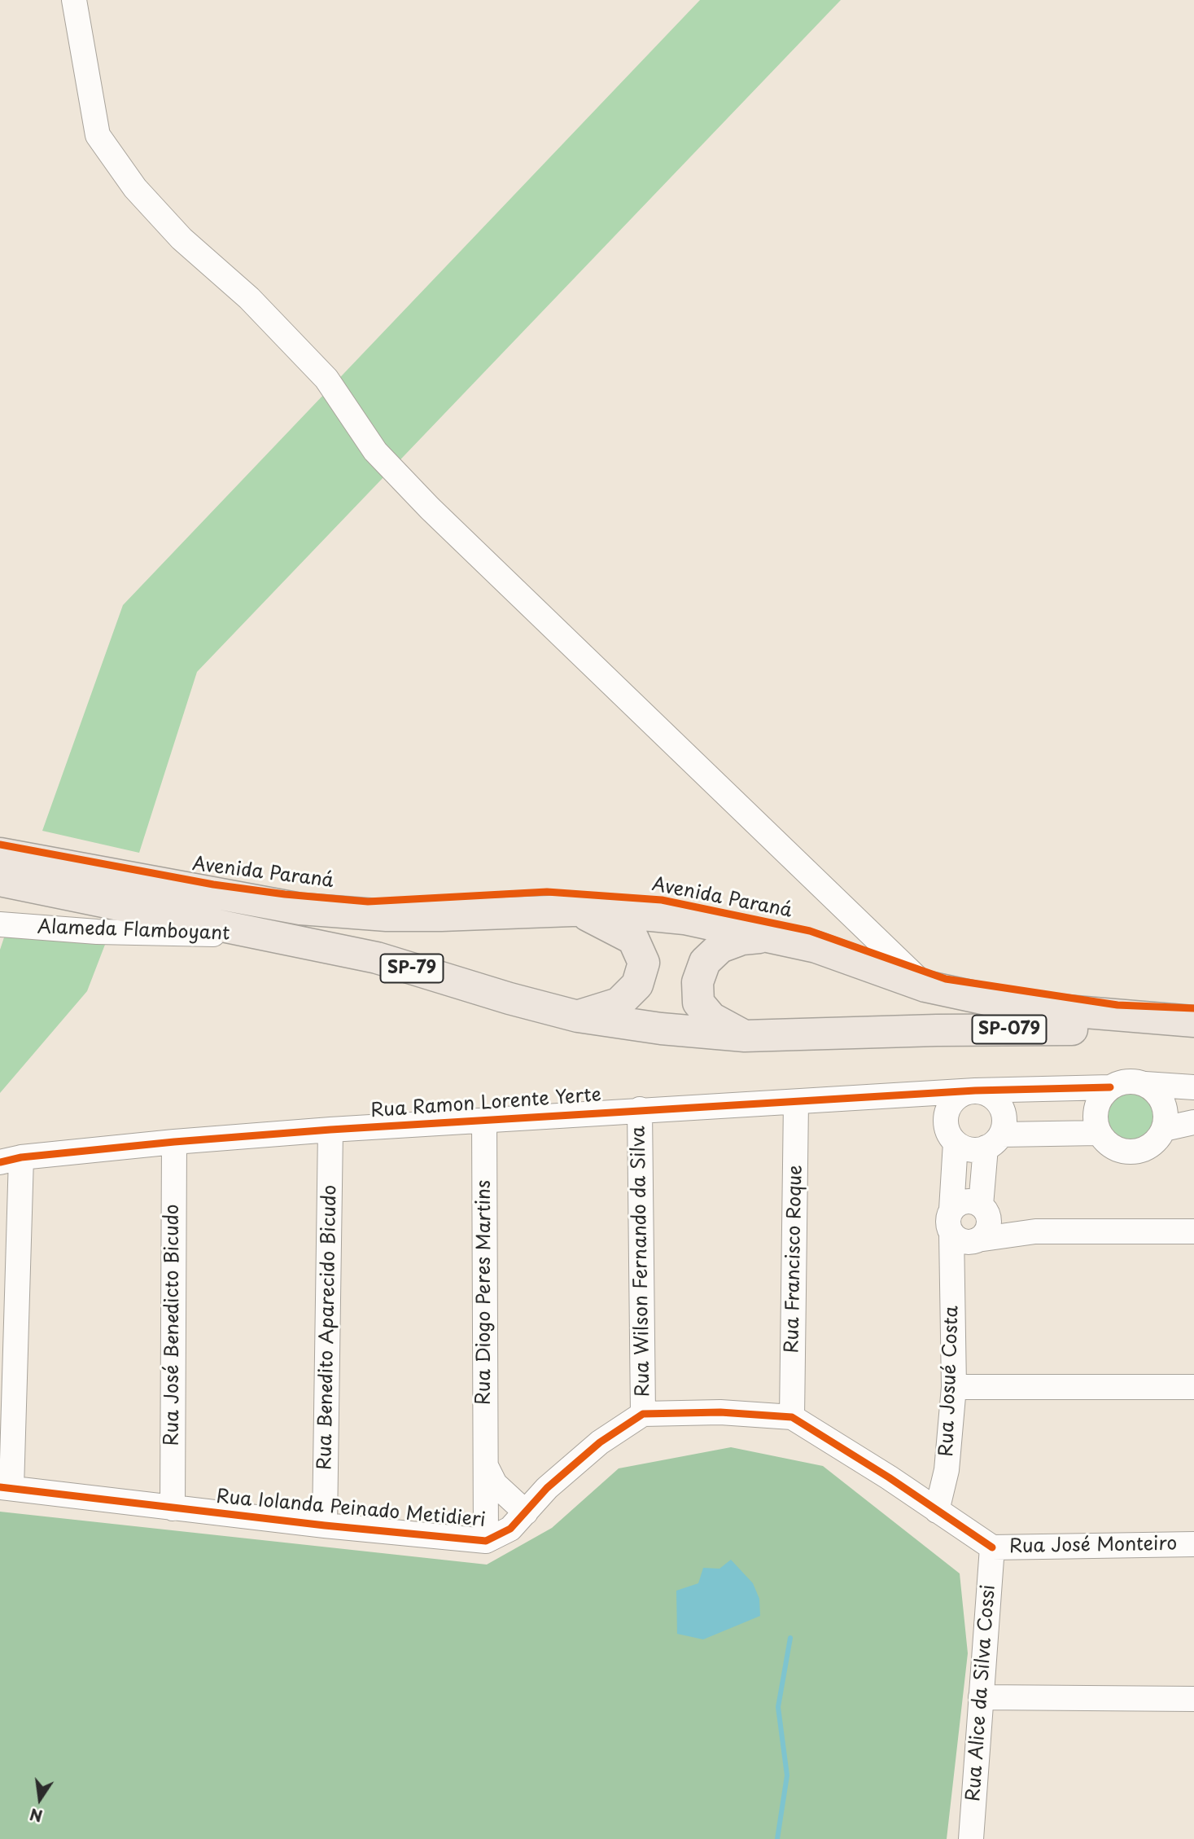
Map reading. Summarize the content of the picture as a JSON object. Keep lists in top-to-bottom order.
{
  "streets": {
    "main road": ["Avenida Paraná", "SP-79", "SP-079"],
    "street": [
      "Alameda Flamboyant",
      "Rua Ramon Lorente Yerte",
      "Rua Francisco Roque",
      "Rua Wilson Fernando da Silva",
      "Rua Diogo Peres Martins",
      "Rua José Benedicto Bicudo",
      "Rua Benedito Aparecido Bicudo",
      "Rua Josué Costa",
      "Rua Iolanda Peinado Metidieri",
      "Rua José Monteiro",
      "Rua Alice da Silva Cossi"
    ]
  },
  "crossings": [
    ["Alameda Flamboyant", "SP-79"],
    ["SP-79", "SP-079"],
    ["Rua Ramon Lorente Yerte", "Rua Francisco Roque"],
    ["Rua Ramon Lorente Yerte", "Rua Wilson Fernando da Silva"],
    ["Rua Ramon Lorente Yerte", "Rua Diogo Peres Martins"],
    ["Rua Ramon Lorente Yerte", "Rua José Benedicto Bicudo"],
    ["Rua Ramon Lorente Yerte", "Rua Benedito Aparecido Bicudo"],
    ["Rua Ramon Lorente Yerte", "Rua Josué Costa"],
    ["Rua Wilson Fernando da Silva", "Rua Iolanda Peinado Metidieri"],
    ["Rua Diogo Peres Martins", "Rua Iolanda Peinado Metidieri"],
    ["Rua José Benedicto Bicudo", "Rua Iolanda Peinado Metidieri"],
    ["Rua Benedito Aparecido Bicudo", "Rua Iolanda Peinado Metidieri"],
    ["Rua José Monteiro", "Rua Alice da Silva Cossi"]
  ],
  "north": "bottom"
}
